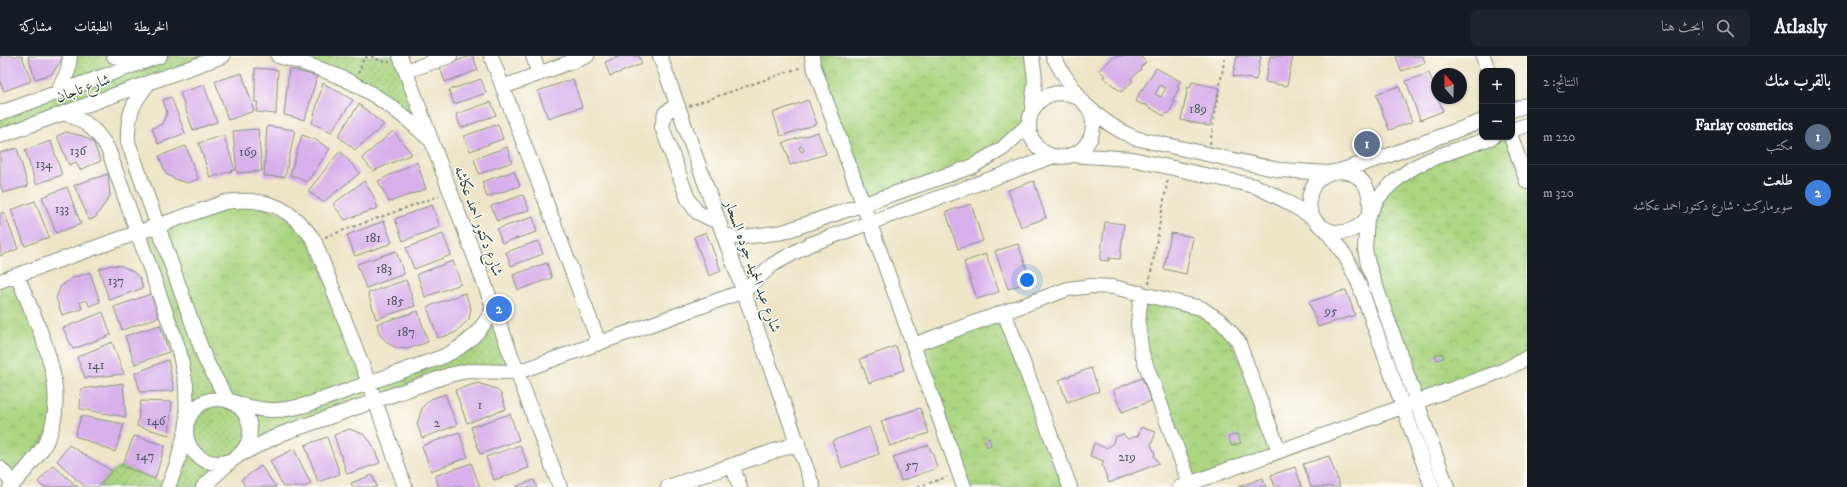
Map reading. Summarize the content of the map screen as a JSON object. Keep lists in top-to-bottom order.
{
  "streets": {
    "street": ["شارع تاجان", "شارع دكتور احمد عكاشه", "شارع عبد الحميد جوده السحار"]
  },
  "house_numbers": [
    "189",
    "136",
    "169",
    "134",
    "133",
    "181",
    "183",
    "137",
    "185",
    "95",
    "187",
    "141",
    "1",
    "146",
    "2",
    "147",
    "219",
    "57"
  ],
  "north": "top",
  "page": {
    "header": "Atlasly",
    "search": "ابحث هنا",
    "nav": ["الخريطة", "الطبقات", "مشاركة"],
    "heading": ["بالقرب منك", "النتائج: 2"],
    "map_buttons": ["+", "−"],
    "list": [
      {
        "mark": "1",
        "name": "Farlay cosmetics",
        "note": "مكتب",
        "value": "220 m"
      },
      {
        "mark": "2",
        "name": "طلعت",
        "note": "سوبرماركت · شارع دكتور احمد عكاشه",
        "value": "320 m"
      }
    ],
    "pins": ["1", "2"]
  }
}
